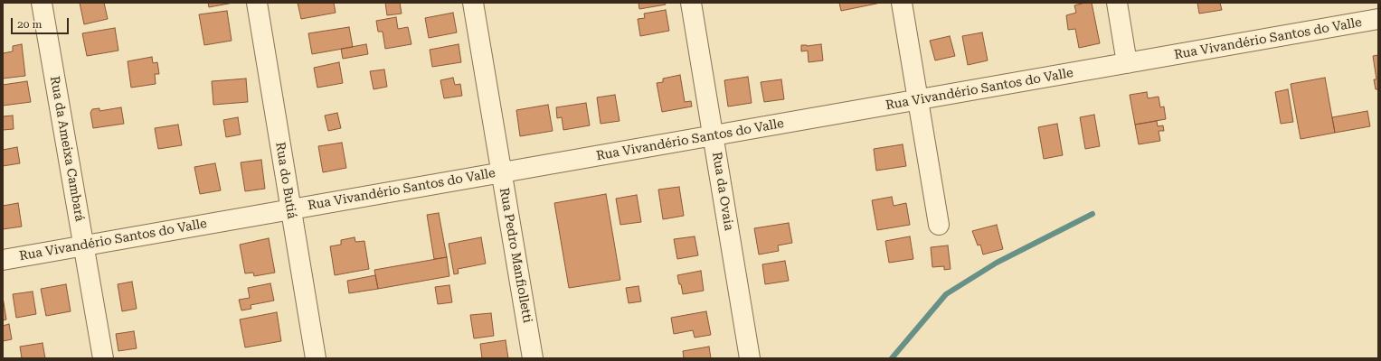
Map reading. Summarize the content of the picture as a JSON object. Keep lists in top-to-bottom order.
{
  "streets": {
    "street": [
      "Rua Vivandério Santos do Valle",
      "Rua da Ameixa Cambará",
      "Rua do Butiá",
      "Rua da Ovaia",
      "Rua Pedro Manfiolletti"
    ]
  },
  "crossings": [
    ["Rua Vivandério Santos do Valle", "Rua da Ameixa Cambará"],
    ["Rua Vivandério Santos do Valle", "Rua do Butiá"],
    ["Rua Vivandério Santos do Valle", "Rua da Ovaia"],
    ["Rua Vivandério Santos do Valle", "Rua Pedro Manfiolletti"]
  ],
  "scale_bar": "20 m"
}
